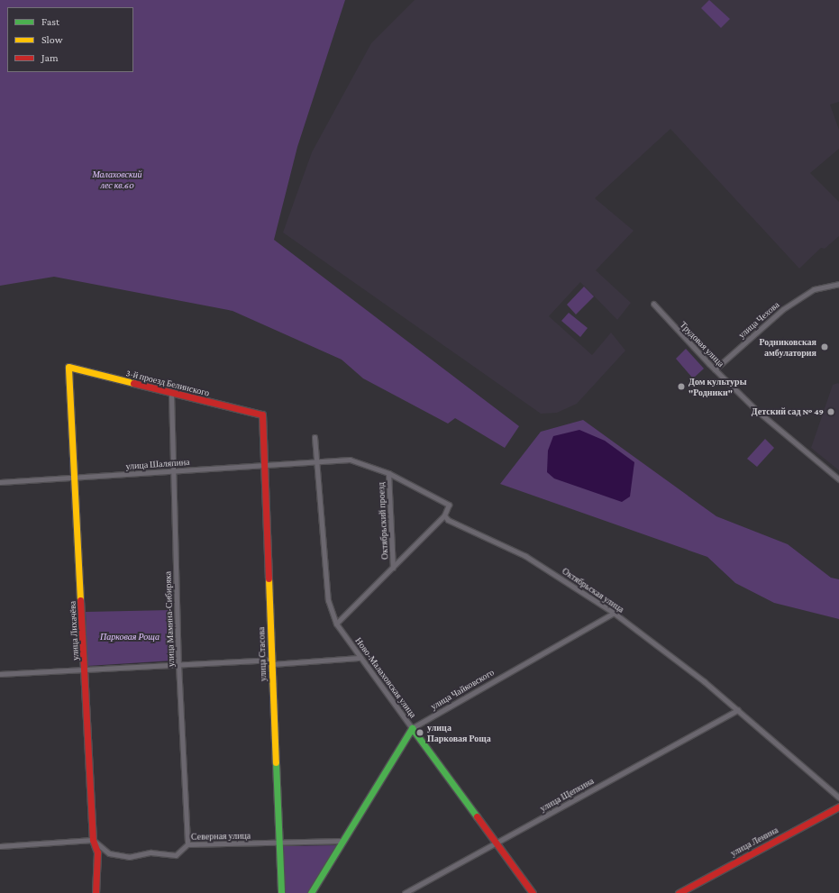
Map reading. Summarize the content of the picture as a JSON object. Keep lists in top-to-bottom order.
{
  "streets": {
    "street": [
      "улица Чехова",
      "Трудовая улица",
      "3-й проезд Белинского",
      "улица Шаляпина",
      "Октябрьский проезд",
      "Октябрьская улица",
      "улица Мамина-Сибиряка",
      "улица Лихачёва",
      "улица Стасова",
      "Ново-Малаховская улица",
      "улица Чайковского",
      "улица Щепкина",
      "Северная улица",
      "улица Ленина"
    ]
  },
  "crossings": [
    ["улица Чехова", "Трудовая улица"],
    ["3-й проезд Белинского", "улица Мамина-Сибиряка"],
    ["3-й проезд Белинского", "улица Лихачёва"],
    ["3-й проезд Белинского", "улица Стасова"],
    ["улица Шаляпина", "улица Мамина-Сибиряка"],
    ["улица Шаляпина", "улица Лихачёва"],
    ["улица Шаляпина", "улица Стасова"],
    ["улица Шаляпина", "Ново-Малаховская улица"],
    ["Октябрьский проезд", "Октябрьская улица"],
    ["Октябрьский проезд", "Ново-Малаховская улица"],
    ["Октябрьская улица", "улица Чайковского"],
    ["Октябрьская улица", "улица Щепкина"],
    ["улица Мамина-Сибиряка", "Северная улица"],
    ["улица Лихачёва", "Северная улица"],
    ["улица Стасова", "Северная улица"],
    ["Ново-Малаховская улица", "улица Чайковского"],
    ["Ново-Малаховская улица", "улица Щепкина"],
    ["улица Чайковского", "Северная улица"]
  ],
  "parks": ["Малаховский лес кв.60", "Парковая Роща"],
  "places": [
    "Родниковская амбулатория",
    "Дом культуры \"Родники\"",
    "Детский сад № 49",
    "улица Парковая Роща"
  ],
  "legend": ["Fast", "Slow", "Jam"]
}
